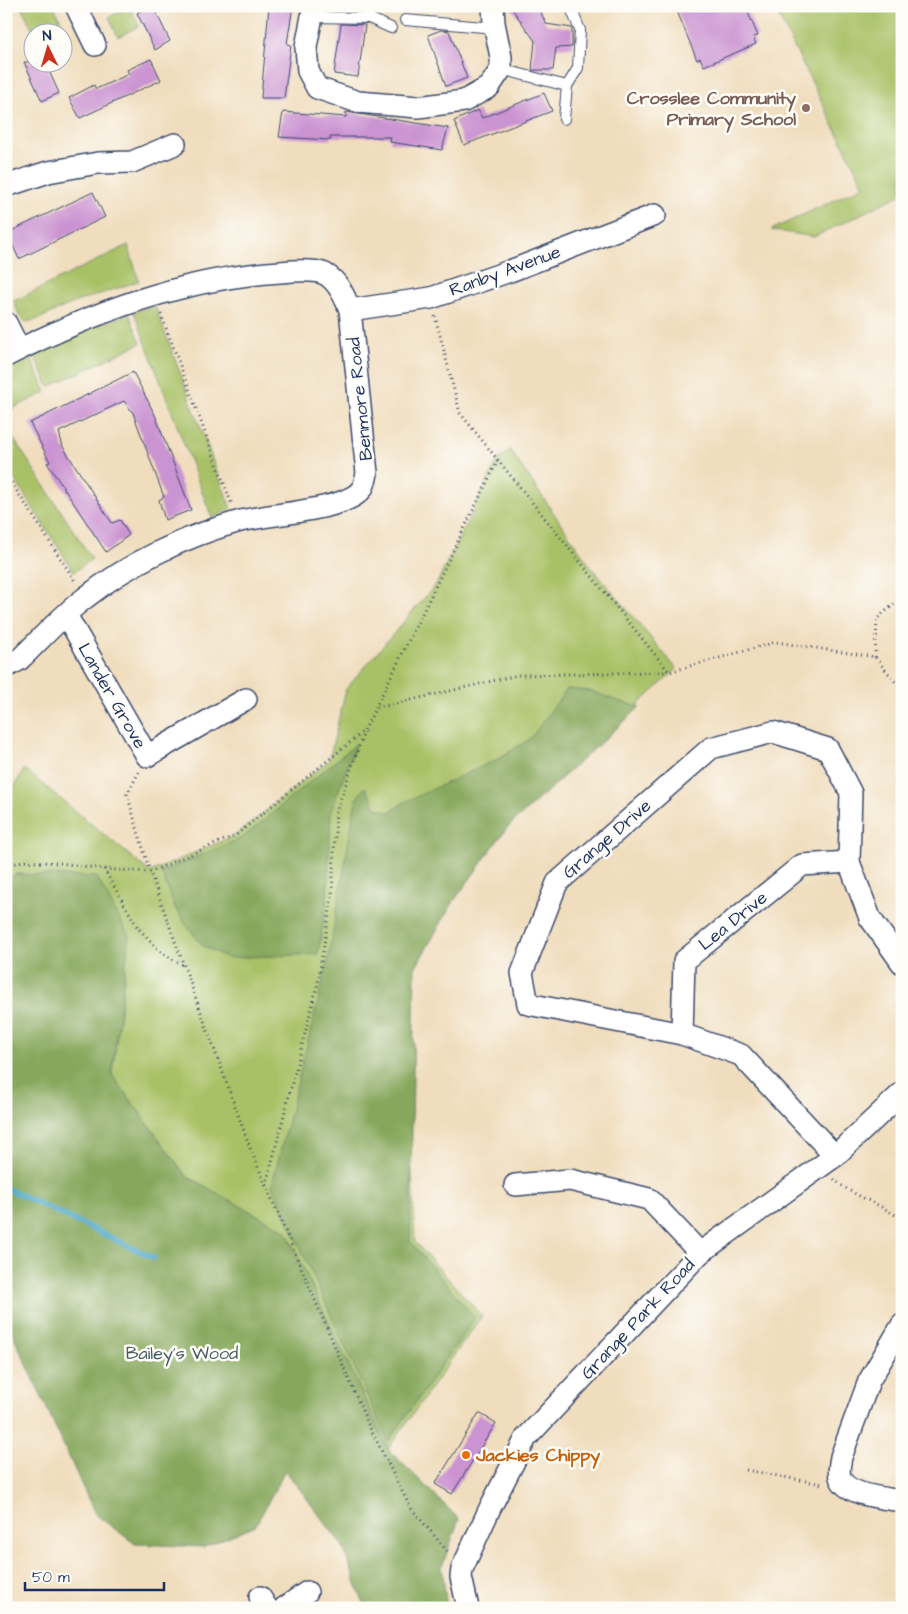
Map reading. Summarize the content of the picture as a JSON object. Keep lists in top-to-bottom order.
{
  "streets": {
    "street": [
      "Ranby Avenue",
      "Benmore Road",
      "Lander Grove",
      "Grange Drive",
      "Lea Drive",
      "Grange Park Road"
    ]
  },
  "crossings": [
    ["Ranby Avenue", "Benmore Road"],
    ["Benmore Road", "Lander Grove"],
    ["Grange Drive", "Lea Drive"],
    ["Grange Drive", "Grange Park Road"]
  ],
  "parks": ["Bailey's Wood"],
  "places": ["Crosslee Community Primary School", "Jackies Chippy"],
  "scale_bar": "50 m",
  "north": "top"
}
